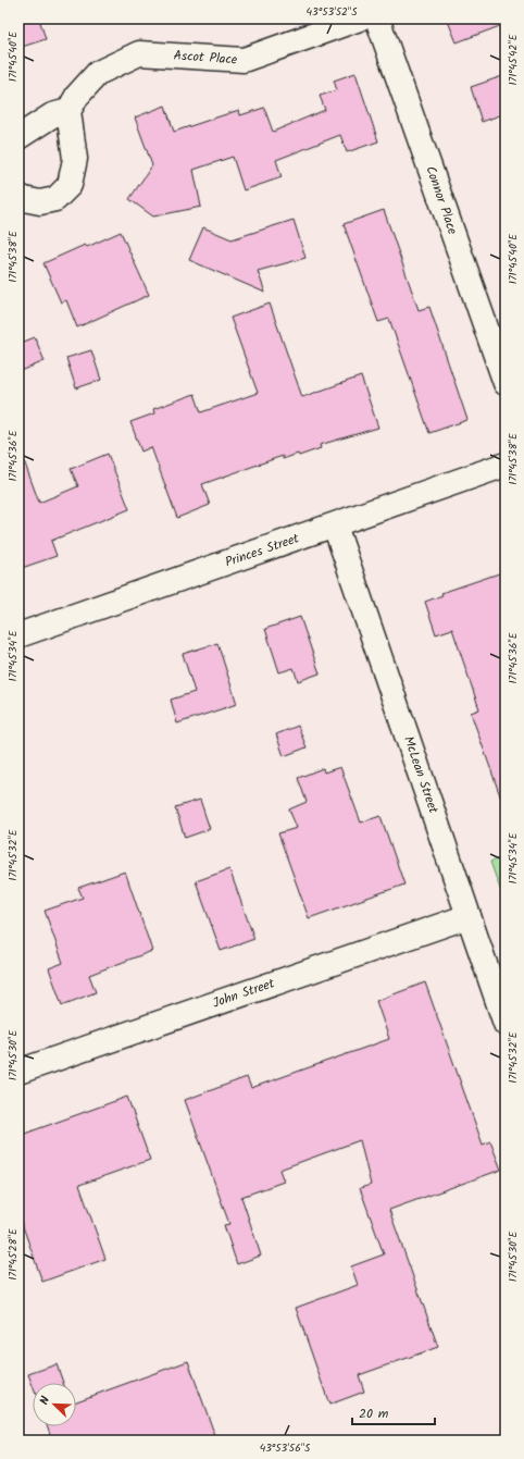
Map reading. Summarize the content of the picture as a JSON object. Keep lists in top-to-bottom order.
{
  "streets": {
    "street": [
      "Ascot Place",
      "Connor Place",
      "Princes Street",
      "McLean Street",
      "John Street"
    ]
  },
  "crossings": [
    ["Princes Street", "McLean Street"],
    ["McLean Street", "John Street"]
  ],
  "scale_bar": "20 m",
  "north": "top left",
  "coordinates": [
    "43°53'52\"S",
    "171°45'40\"E",
    "171°45'42\"E",
    "171°45'38\"E",
    "171°45'36\"E",
    "171°45'34\"E",
    "171°45'32\"E",
    "171°45'30\"E",
    "171°45'28\"E",
    "43°53'56\"S"
  ]
}
